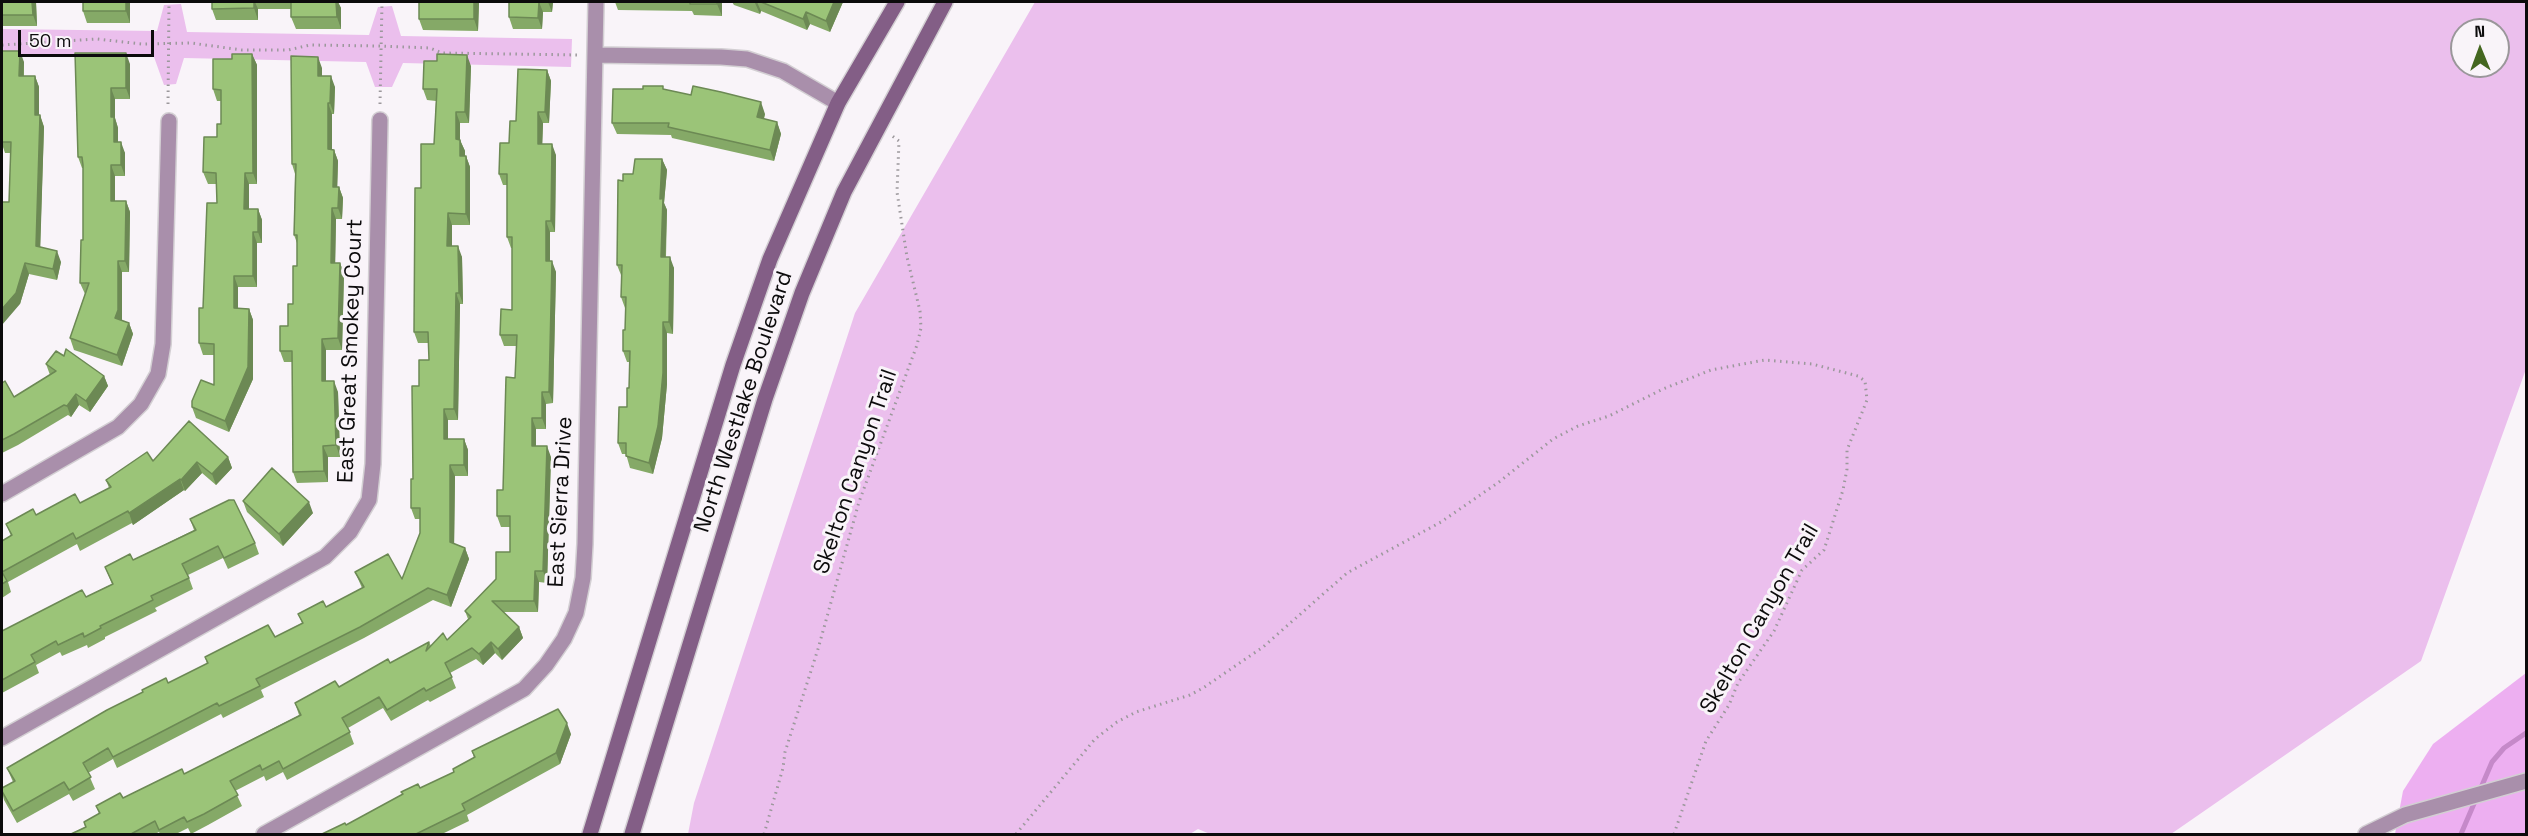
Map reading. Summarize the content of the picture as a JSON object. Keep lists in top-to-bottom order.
{
  "streets": {
    "main road": ["North Westlake Boulevard"],
    "street": ["East Great Smokey Court", "East Sierra Drive"],
    "path": ["Skelton Canyon Trail"]
  },
  "crossings": [
    ["North Westlake Boulevard", "Skelton Canyon Trail"]
  ],
  "scale_bar": "50 m",
  "north": "top"
}
